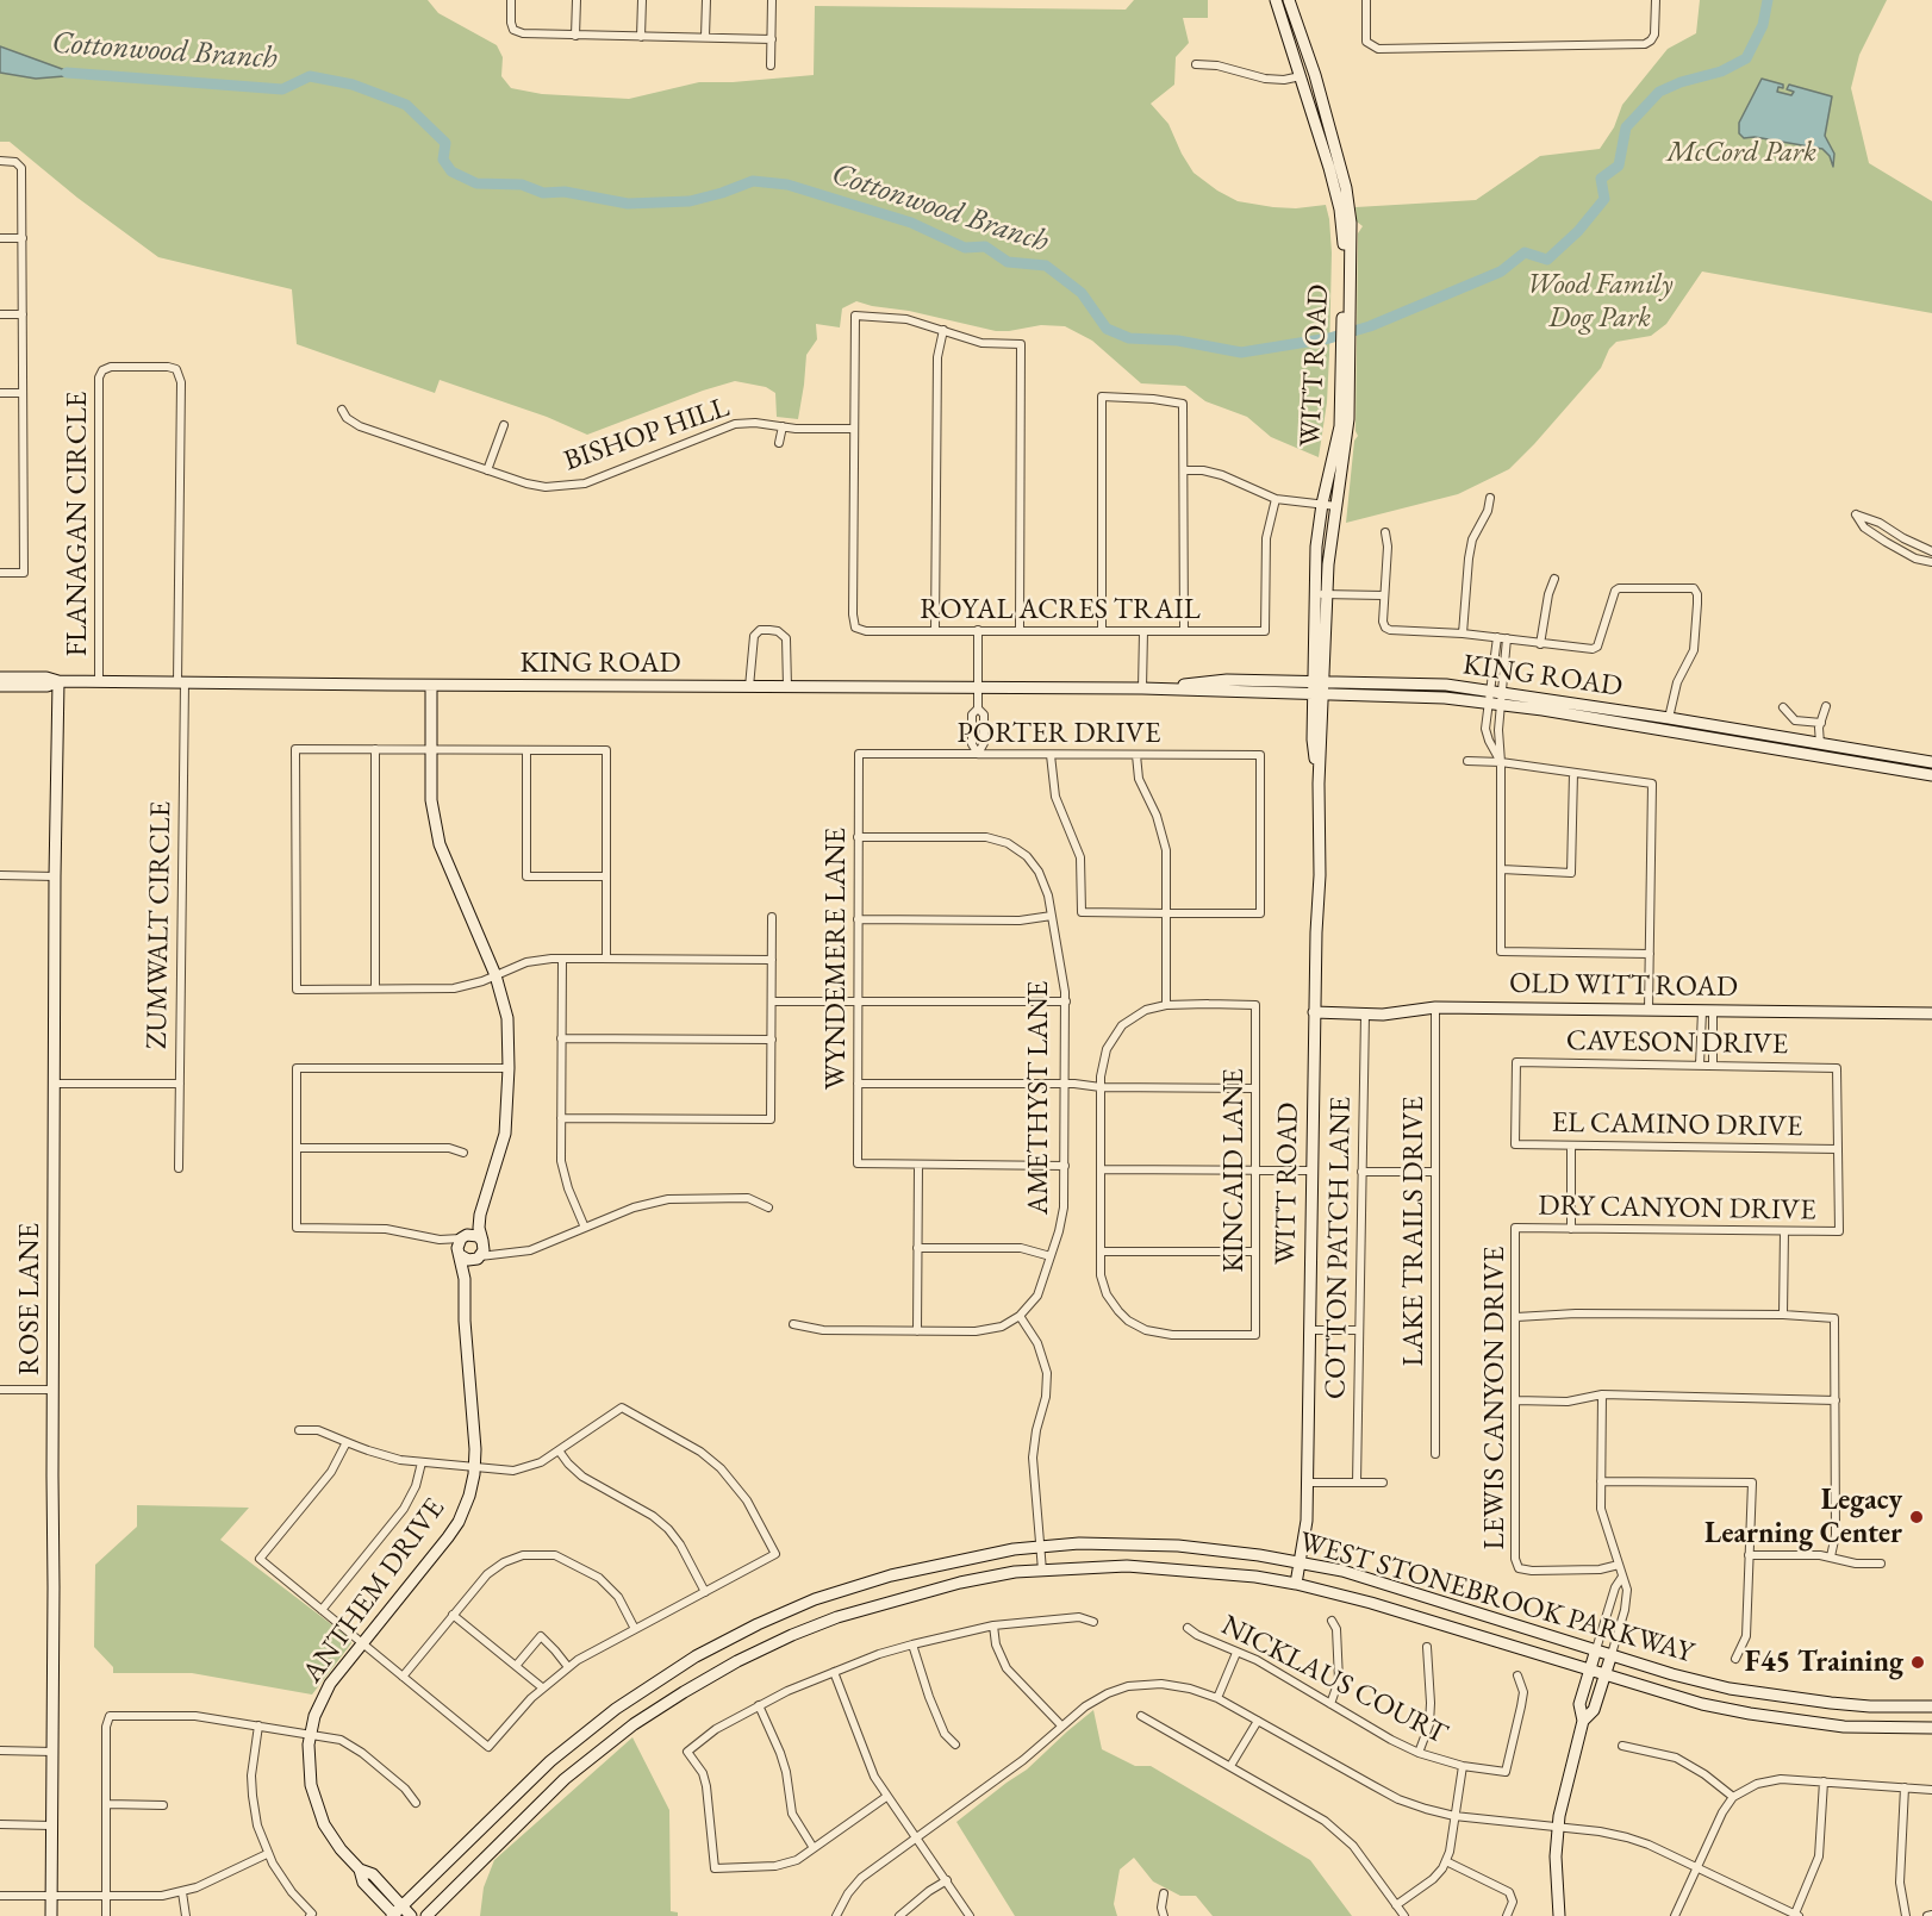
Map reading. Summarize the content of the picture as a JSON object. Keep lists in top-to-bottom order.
{
  "streets": {
    "street": [
      "WITT ROAD",
      "BISHOP HILL",
      "FLANAGAN CIRCLE",
      "ROYAL ACRES TRAIL",
      "KING ROAD",
      "PORTER DRIVE",
      "ZUMWALT CIRCLE",
      "WYNDEMERE LANE",
      "OLD WITT ROAD",
      "CAVESON DRIVE",
      "AMETHYST LANE",
      "EL CAMINO DRIVE",
      "KINCAID LANE",
      "DRY CANYON DRIVE",
      "LAKE TRAILS DRIVE",
      "COTTON PATCH LANE",
      "ROSE LANE",
      "LEWIS CANYON DRIVE",
      "ANTHEM DRIVE",
      "WEST STONEBROOK PARKWAY",
      "NICKLAUS COURT"
    ]
  },
  "crossings": [
    ["WITT ROAD", "KING ROAD"],
    ["WITT ROAD", "OLD WITT ROAD"],
    ["WITT ROAD", "WEST STONEBROOK PARKWAY"],
    ["BISHOP HILL", "ROYAL ACRES TRAIL"],
    ["FLANAGAN CIRCLE", "KING ROAD"],
    ["FLANAGAN CIRCLE", "ZUMWALT CIRCLE"],
    ["KING ROAD", "ZUMWALT CIRCLE"],
    ["KING ROAD", "ROSE LANE"],
    ["PORTER DRIVE", "WYNDEMERE LANE"],
    ["WYNDEMERE LANE", "AMETHYST LANE"],
    ["OLD WITT ROAD", "LAKE TRAILS DRIVE"],
    ["OLD WITT ROAD", "COTTON PATCH LANE"],
    ["CAVESON DRIVE", "EL CAMINO DRIVE"],
    ["CAVESON DRIVE", "DRY CANYON DRIVE"],
    ["EL CAMINO DRIVE", "DRY CANYON DRIVE"],
    ["DRY CANYON DRIVE", "LEWIS CANYON DRIVE"],
    ["ANTHEM DRIVE", "WEST STONEBROOK PARKWAY"]
  ],
  "water": ["Cottonwood Branch"],
  "parks": ["McCord Park", "Wood Family Dog Park"],
  "places": ["Legacy Learning Center", "F45 Training"]
}
